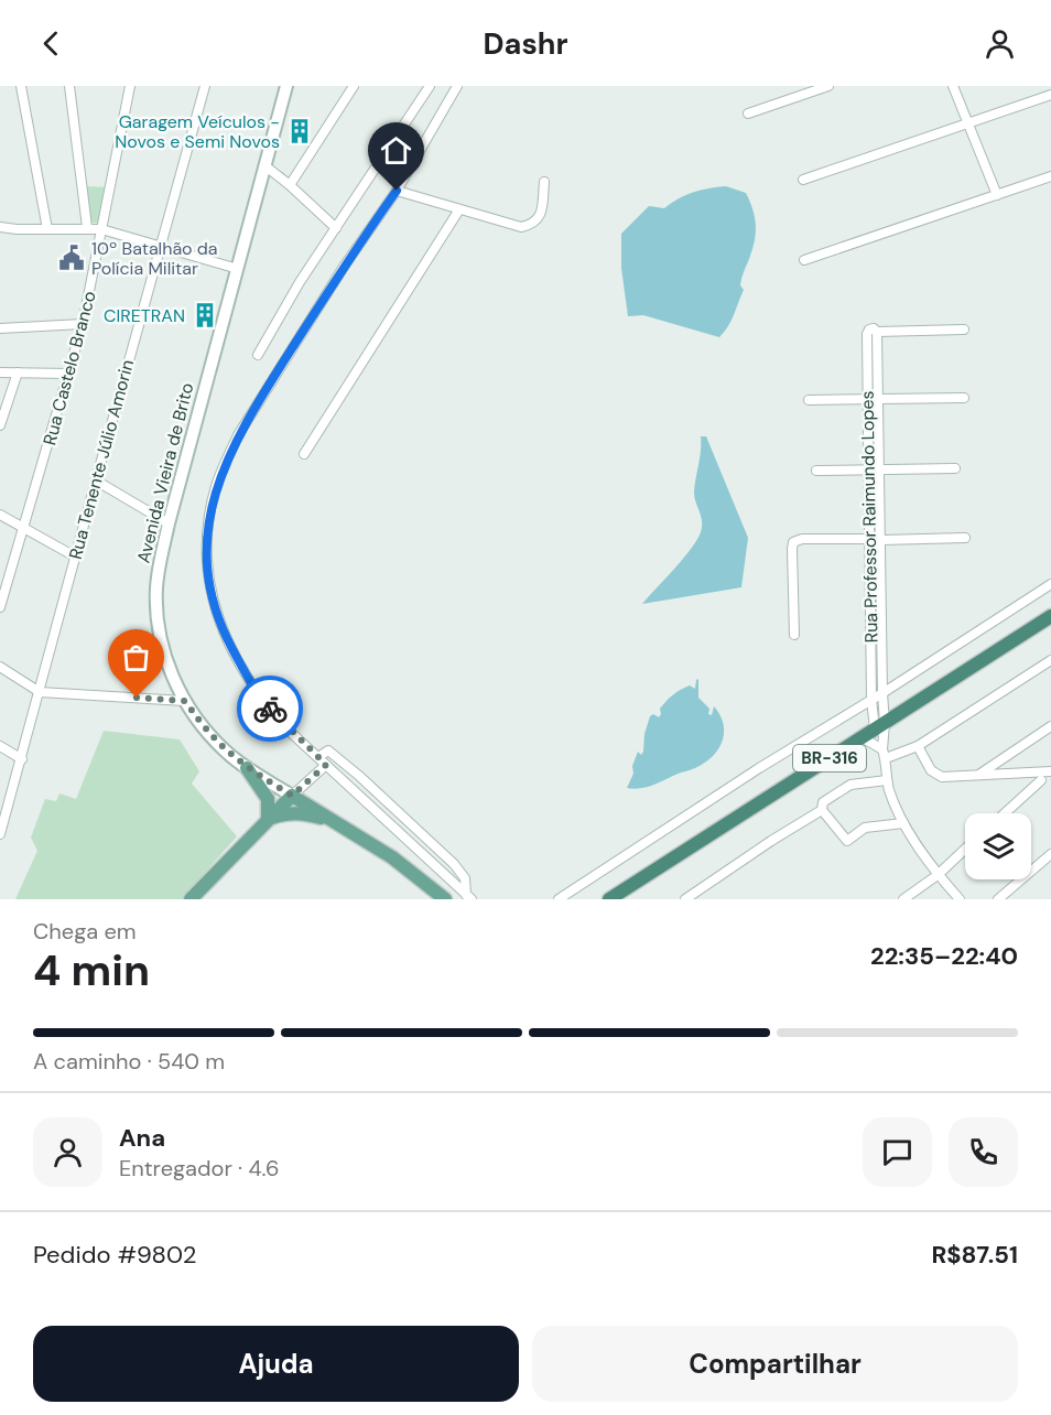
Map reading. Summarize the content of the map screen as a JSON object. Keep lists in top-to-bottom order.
{
  "streets": {
    "highway": ["BR-316"],
    "main road": ["Avenida Vieira de Brito"],
    "street": ["Rua Castelo Branco", "Rua Tenente Júlio Amorin", "Rua Professor Raimundo Lopes"]
  },
  "crossings": [
    ["Rua Professor Raimundo Lopes", "BR-316"]
  ],
  "places": {
    "building": ["Garagem Veículos - Novos e Semi Novos", "CIRETRAN"],
    "public building": ["10º Batalhão da Polícia Militar"]
  },
  "page": {
    "header": "Dashr",
    "heading": ["4 min", "Chega em", "22:35–22:40"],
    "panel": [
      "Ana",
      "Entregador · 4.6",
      "Pedido #9802",
      "R$87.51"
    ],
    "bar": "A caminho · 540 m",
    "buttons": ["Ajuda", "Compartilhar"]
  }
}
